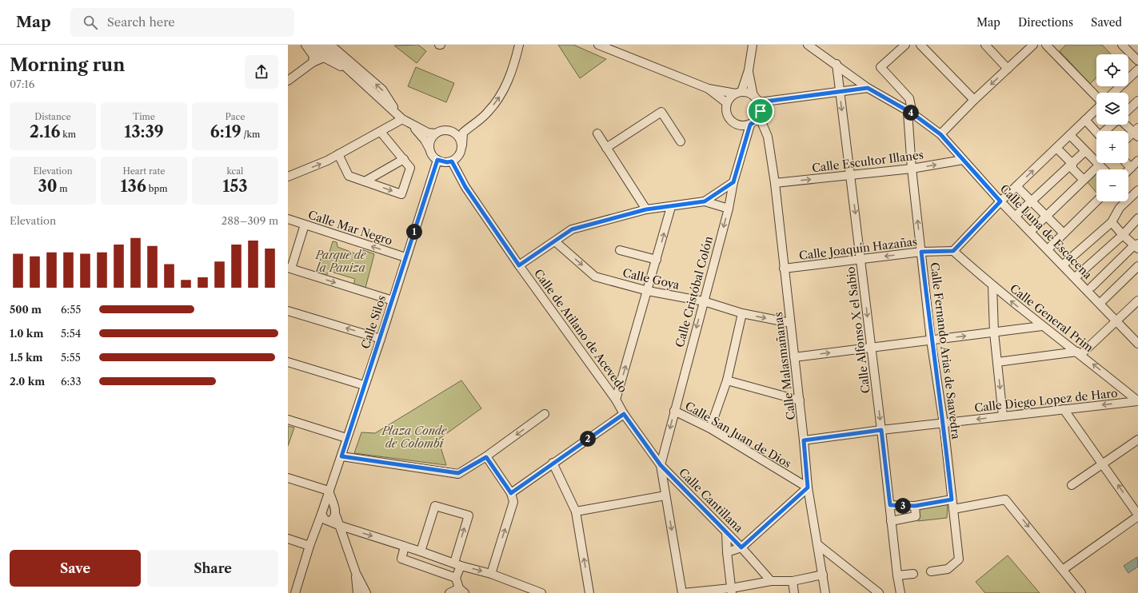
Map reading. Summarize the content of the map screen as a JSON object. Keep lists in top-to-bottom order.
{
  "streets": {
    "street": [
      "Calle Escultor Illanes",
      "Calle Mar Negro",
      "Calle Luna de Escacena",
      "Calle Joaquín Hazañas",
      "Calle Goya",
      "Calle Cristóbal Colón",
      "Calle General Prim",
      "Calle Silos",
      "Calle Alfonso X el Sabio",
      "Calle de Atilano de Acevedo",
      "Calle Fernando Arias de Saavedra",
      "Calle Malasmañanas",
      "Calle Diego Lopez de Haro",
      "Calle San Juan de Dios",
      "Calle Cantillana"
    ]
  },
  "crossings": [
    ["Calle Escultor Illanes", "Calle Luna de Escacena"],
    ["Calle Escultor Illanes", "Calle Alfonso X el Sabio"],
    ["Calle Escultor Illanes", "Calle Fernando Arias de Saavedra"],
    ["Calle Escultor Illanes", "Calle Malasmañanas"],
    ["Calle Mar Negro", "Calle Silos"],
    ["Calle Luna de Escacena", "Calle Alfonso X el Sabio"],
    ["Calle Luna de Escacena", "Calle Fernando Arias de Saavedra"],
    ["Calle Joaquín Hazañas", "Calle General Prim"],
    ["Calle Joaquín Hazañas", "Calle Alfonso X el Sabio"],
    ["Calle Joaquín Hazañas", "Calle Fernando Arias de Saavedra"],
    ["Calle Joaquín Hazañas", "Calle Malasmañanas"],
    ["Calle Goya", "Calle Cristóbal Colón"],
    ["Calle Goya", "Calle Malasmañanas"],
    ["Calle Cristóbal Colón", "Calle de Atilano de Acevedo"],
    ["Calle Cristóbal Colón", "Calle Malasmañanas"],
    ["Calle Cristóbal Colón", "Calle San Juan de Dios"],
    ["Calle Cristóbal Colón", "Calle Cantillana"],
    ["Calle General Prim", "Calle Diego Lopez de Haro"],
    ["Calle Silos", "Calle de Atilano de Acevedo"],
    ["Calle Alfonso X el Sabio", "Calle Diego Lopez de Haro"],
    ["Calle de Atilano de Acevedo", "Calle Cantillana"],
    ["Calle Fernando Arias de Saavedra", "Calle Diego Lopez de Haro"],
    ["Calle Malasmañanas", "Calle Diego Lopez de Haro"],
    ["Calle Malasmañanas", "Calle San Juan de Dios"]
  ],
  "one_way": [
    "Calle Escultor Illanes",
    "Calle Joaquín Hazañas",
    "Calle Alfonso X el Sabio",
    "Calle Diego Lopez de Haro"
  ],
  "parks": ["Parque de la Paniza", "Plaza Conde de Colombi"],
  "page": {
    "header": "Map",
    "search": "Search here",
    "nav": ["Map", "Directions", "Saved"],
    "heading": ["Morning run", "07:16"],
    "map_buttons": ["+", "−"],
    "stats": [
      ["Distance", "2.16 km"],
      ["Time", "13:39"],
      ["Pace", "6:19 /km"],
      ["Elevation", "30 m"],
      ["Heart rate", "136 bpm"],
      ["kcal", "153"]
    ],
    "pins": [
      "4",
      "1",
      "2",
      "3"
    ],
    "chart": ["Elevation", "288–309 m"],
    "list": [
      {
        "name": "500 m",
        "note": "6:55"
      },
      {
        "name": "1.0 km",
        "note": "5:54"
      },
      {
        "name": "1.5 km",
        "note": "5:55"
      },
      {
        "name": "2.0 km",
        "note": "6:33"
      }
    ],
    "buttons": ["Save", "Share"]
  }
}
